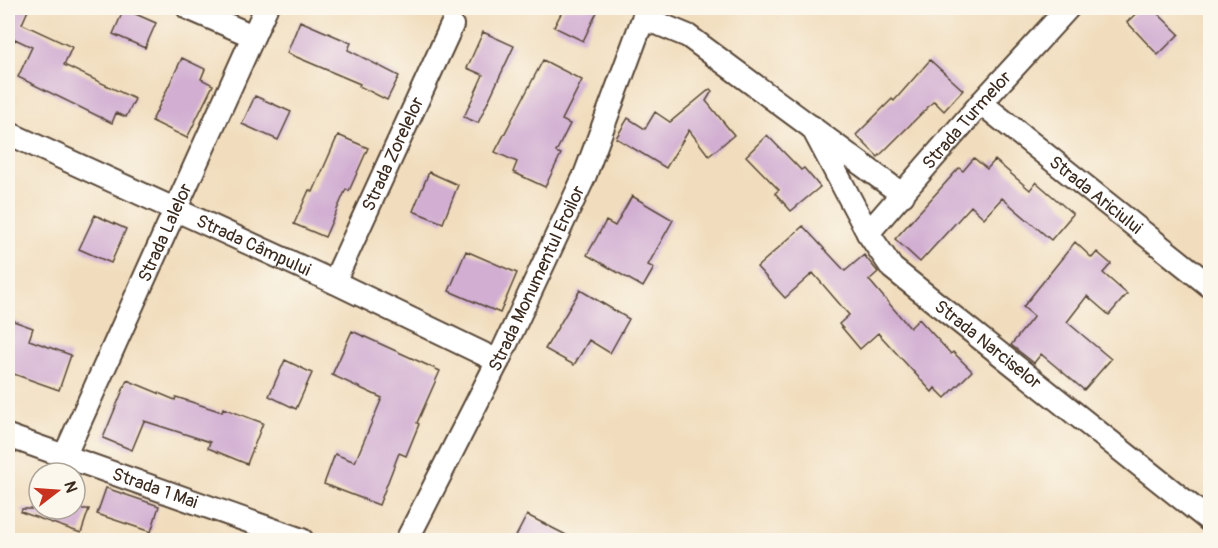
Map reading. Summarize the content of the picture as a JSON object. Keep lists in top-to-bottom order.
{
  "streets": {
    "street": [
      "Strada Turmelor",
      "Strada Zorelelor",
      "Strada Ariciului",
      "Strada Lalelor",
      "Strada Câmpului",
      "Strada Monumentul Eroilor",
      "Strada Narciselor",
      "Strada 1 Mai"
    ]
  },
  "crossings": [
    ["Strada Turmelor", "Strada Ariciului"],
    ["Strada Turmelor", "Strada Narciselor"],
    ["Strada Zorelelor", "Strada Câmpului"],
    ["Strada Lalelor", "Strada Câmpului"],
    ["Strada Lalelor", "Strada 1 Mai"],
    ["Strada Câmpului", "Strada Monumentul Eroilor"],
    ["Strada Monumentul Eroilor", "Strada Narciselor"]
  ],
  "north": "right"
}
